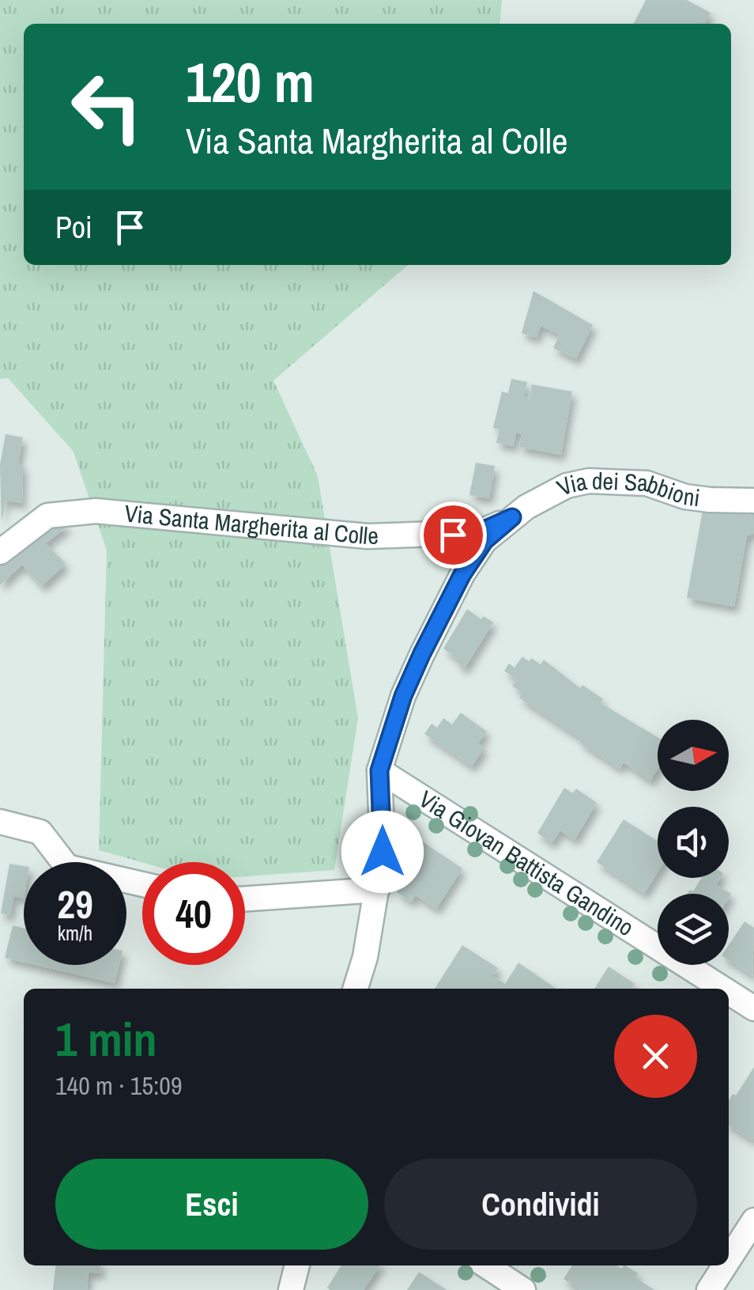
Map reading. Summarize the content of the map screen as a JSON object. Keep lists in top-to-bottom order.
{
  "streets": {
    "street": ["Via dei Sabbioni", "Via Santa Margherita al Colle", "Via Giovan Battista Gandino"]
  },
  "crossings": [
    ["Via dei Sabbioni", "Via Santa Margherita al Colle"]
  ],
  "north": "right",
  "page": {
    "turn": ["120 m", "Via Santa Margherita al Colle"],
    "then": "Poi",
    "speed": "29 km/h",
    "limit": "40",
    "heading": ["1 min", "140 m · 15:09"],
    "buttons": ["Esci", "Condividi"]
  }
}
